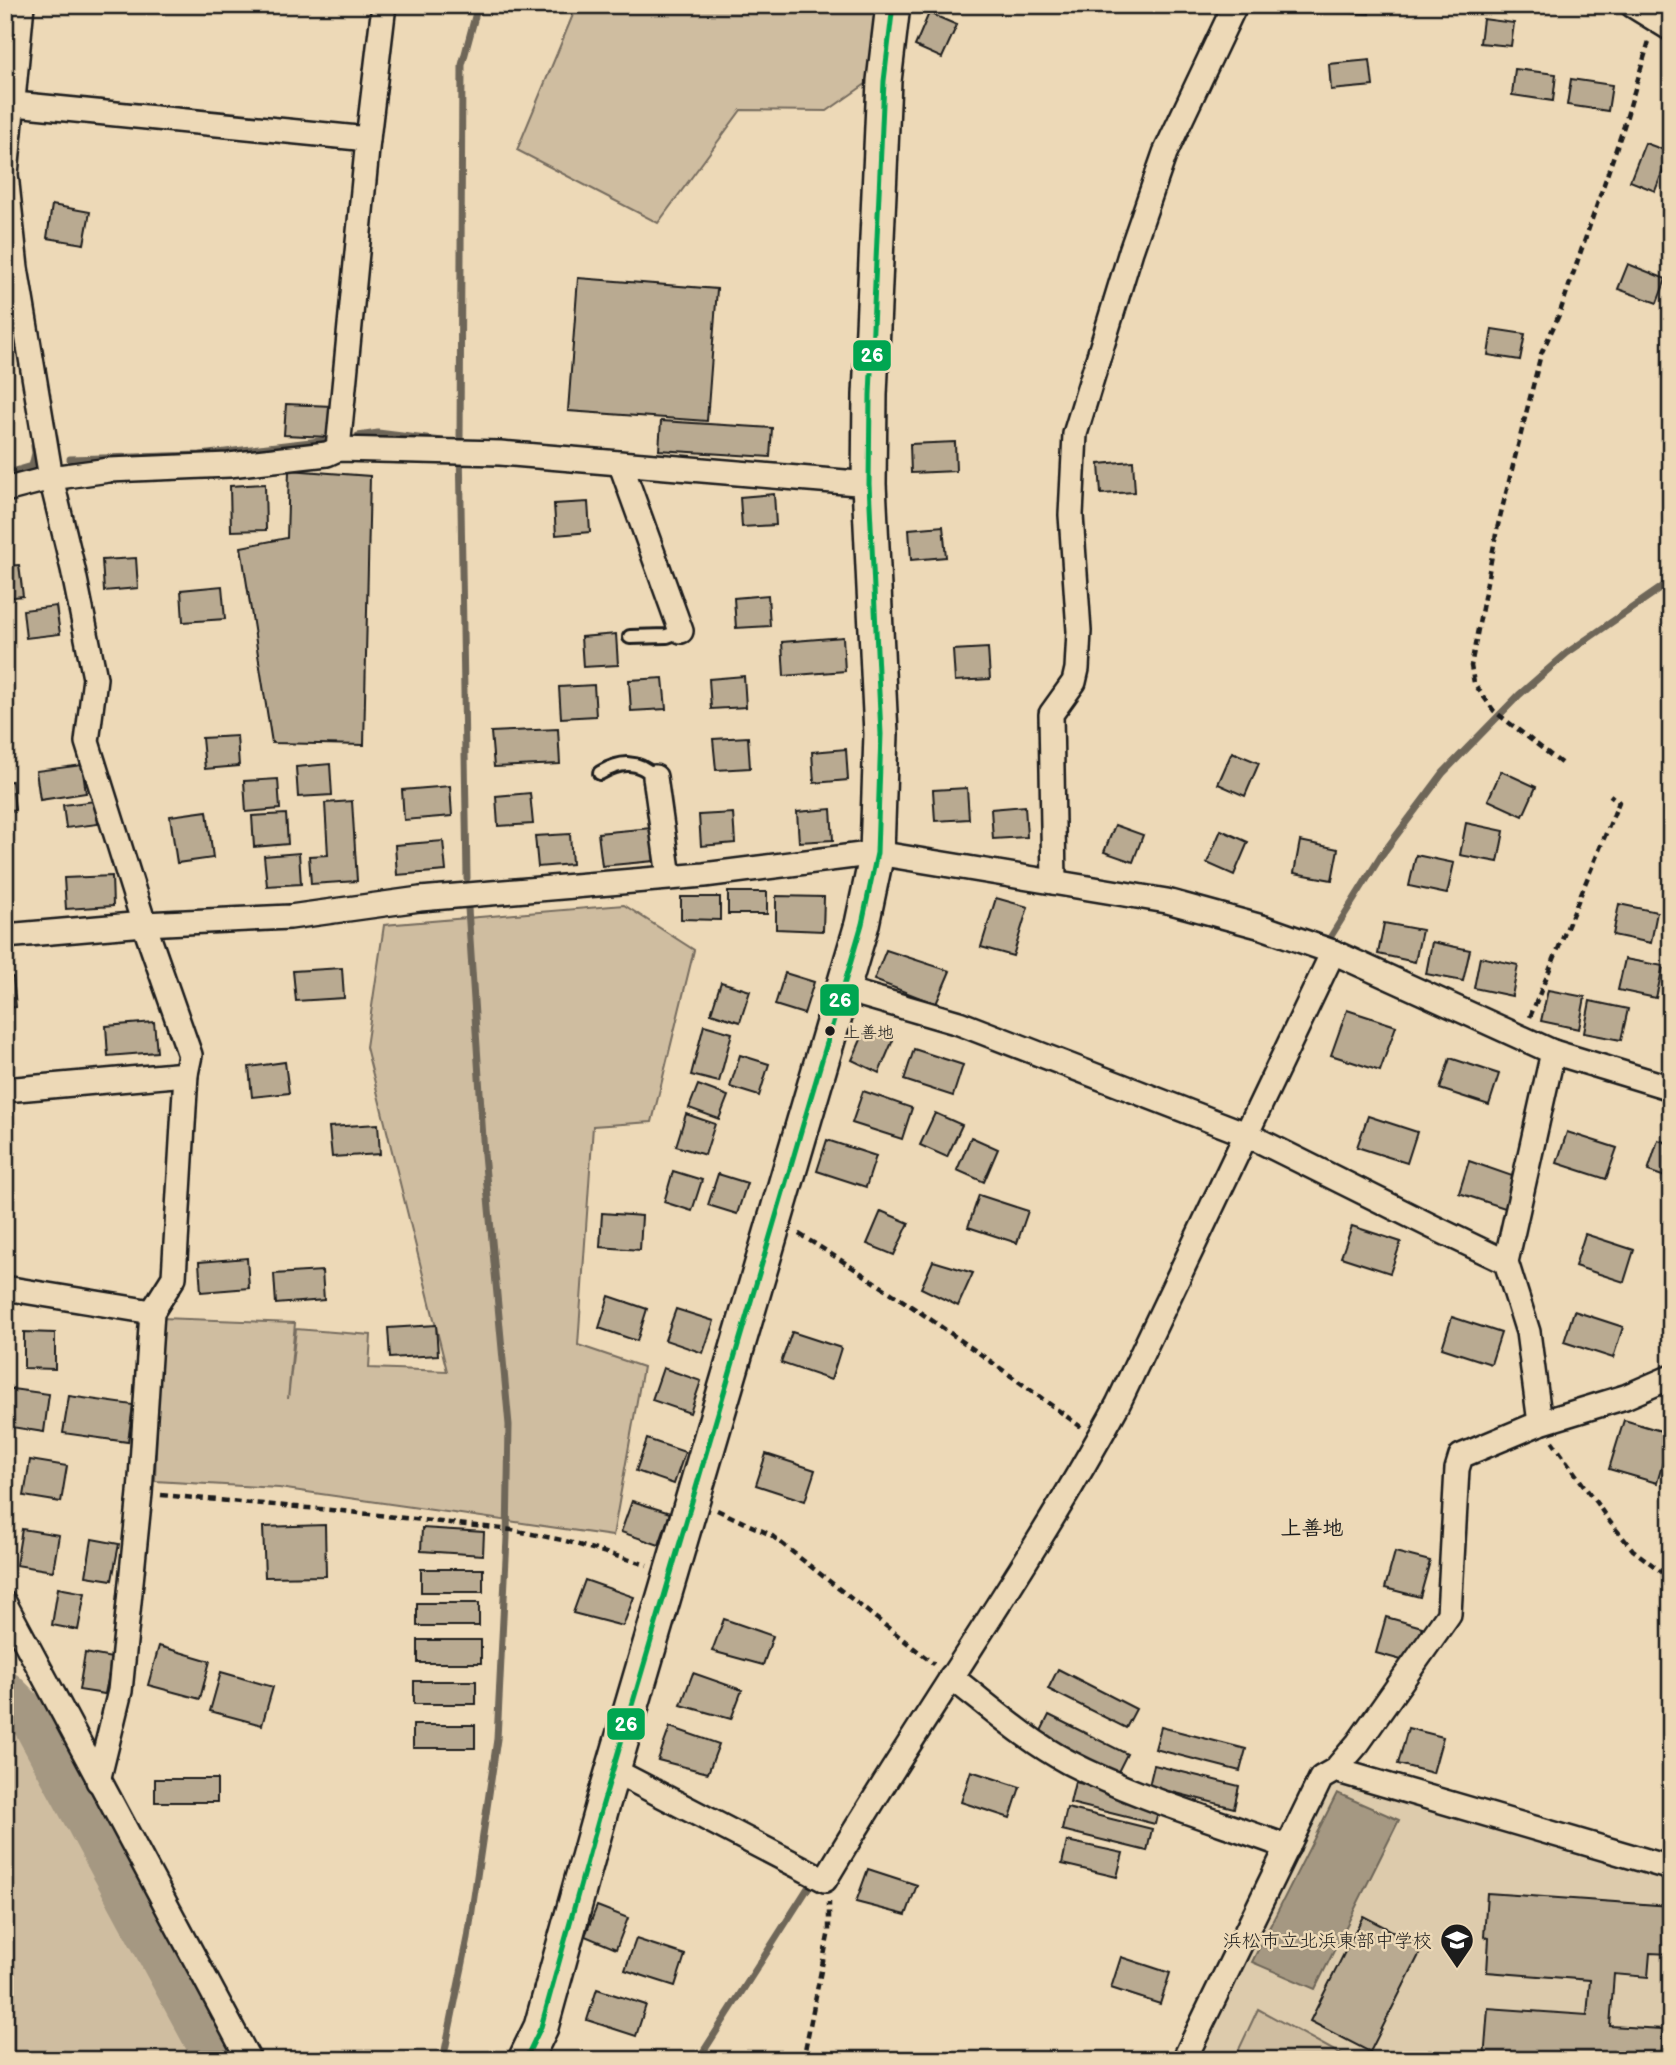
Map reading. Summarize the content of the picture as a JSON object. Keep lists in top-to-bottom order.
{
  "districts": ["上善地"],
  "places": {
    "other": ["上善地"],
    "school or university": ["浜松市立北浜東部中学校"]
  },
  "lines": ["transit line 26"]
}
